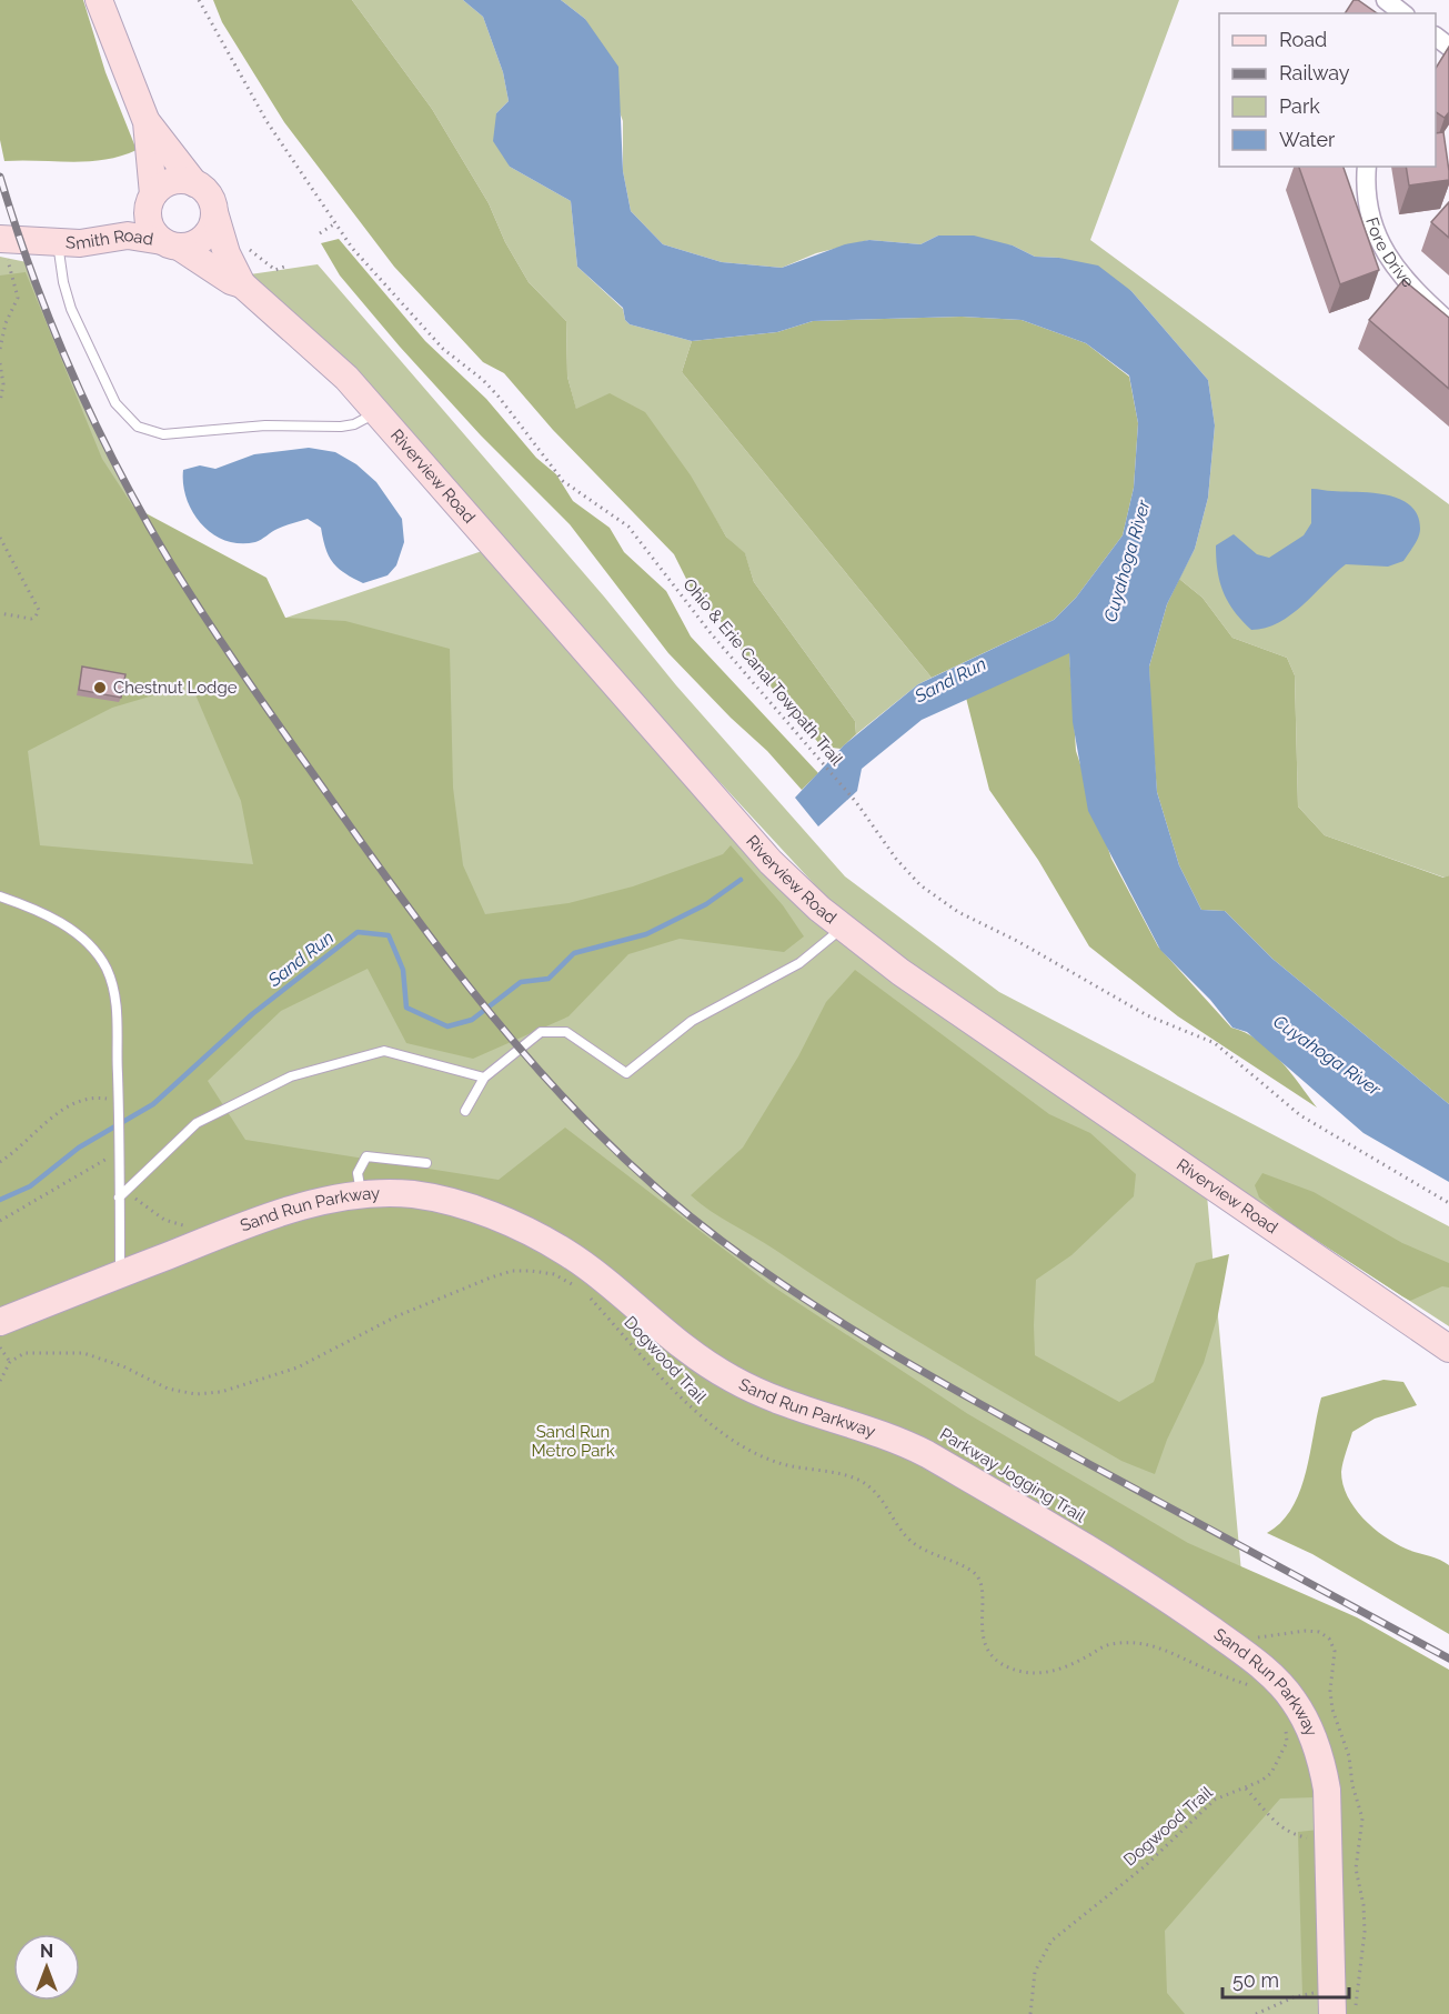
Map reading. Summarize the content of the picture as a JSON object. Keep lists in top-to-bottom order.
{
  "streets": {
    "main road": ["Smith Road", "Riverview Road", "Sand Run Parkway"],
    "street": ["Fore Drive"],
    "path": ["Ohio & Erie Canal Towpath Trail", "Dogwood Trail"]
  },
  "crossings": [
    ["Smith Road", "Riverview Road"]
  ],
  "water": ["Cuyahoga River", "Sand Run"],
  "parks": ["Sand Run Metro Park"],
  "places": ["Chestnut Lodge"],
  "legend": [
    "Road",
    "Railway",
    "Park",
    "Water"
  ],
  "scale_bar": "50 m",
  "north": "top"
}
